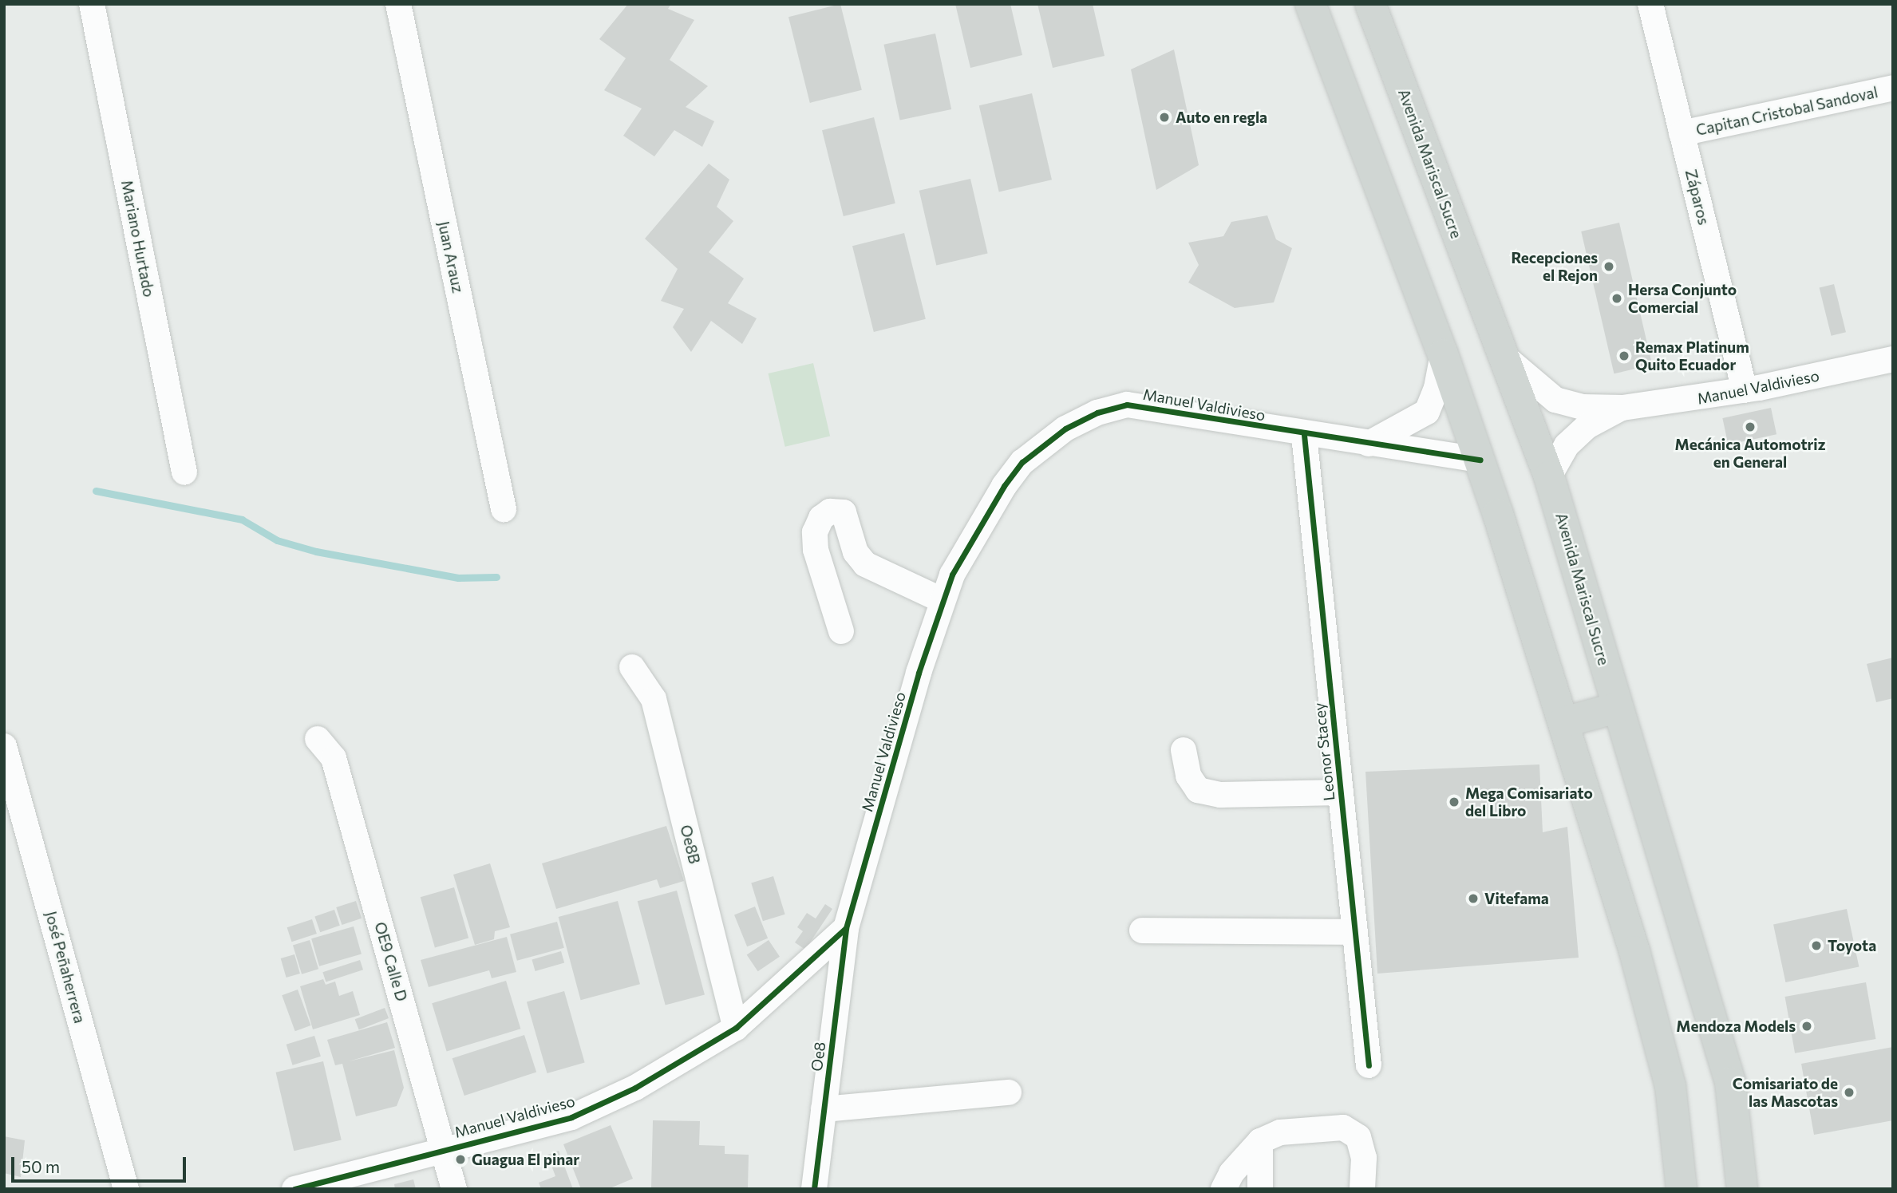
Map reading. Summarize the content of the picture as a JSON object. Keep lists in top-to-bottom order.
{
  "streets": {
    "main road": ["Avenida Mariscal Sucre"],
    "street": [
      "Capitan Cristobal Sandoval",
      "Záparos",
      "Mariano Hurtado",
      "Juan Arauz",
      "Manuel Valdivieso",
      "Leonor Stacey",
      "Oe8B",
      "OE9 Calle D",
      "José Peñaherrera",
      "Oe8"
    ]
  },
  "crossings": [
    ["Capitan Cristobal Sandoval", "Záparos"],
    ["Avenida Mariscal Sucre", "Manuel Valdivieso"],
    ["Záparos", "Manuel Valdivieso"],
    ["Manuel Valdivieso", "Leonor Stacey"],
    ["Manuel Valdivieso", "Oe8B"],
    ["Manuel Valdivieso", "OE9 Calle D"],
    ["Manuel Valdivieso", "Oe8"]
  ],
  "places": [
    "Auto en regla",
    "Recepciones el Rejon",
    "Hersa Conjunto Comercial",
    "Remax Platinum Quito Ecuador",
    "Mecánica Automotriz en General",
    "Mega Comisariato del Libro",
    "Vitefama",
    "Toyota",
    "Mendoza Models",
    "Comisariato de las Mascotas",
    "Guagua El pinar"
  ],
  "scale_bar": "50 m"
}
